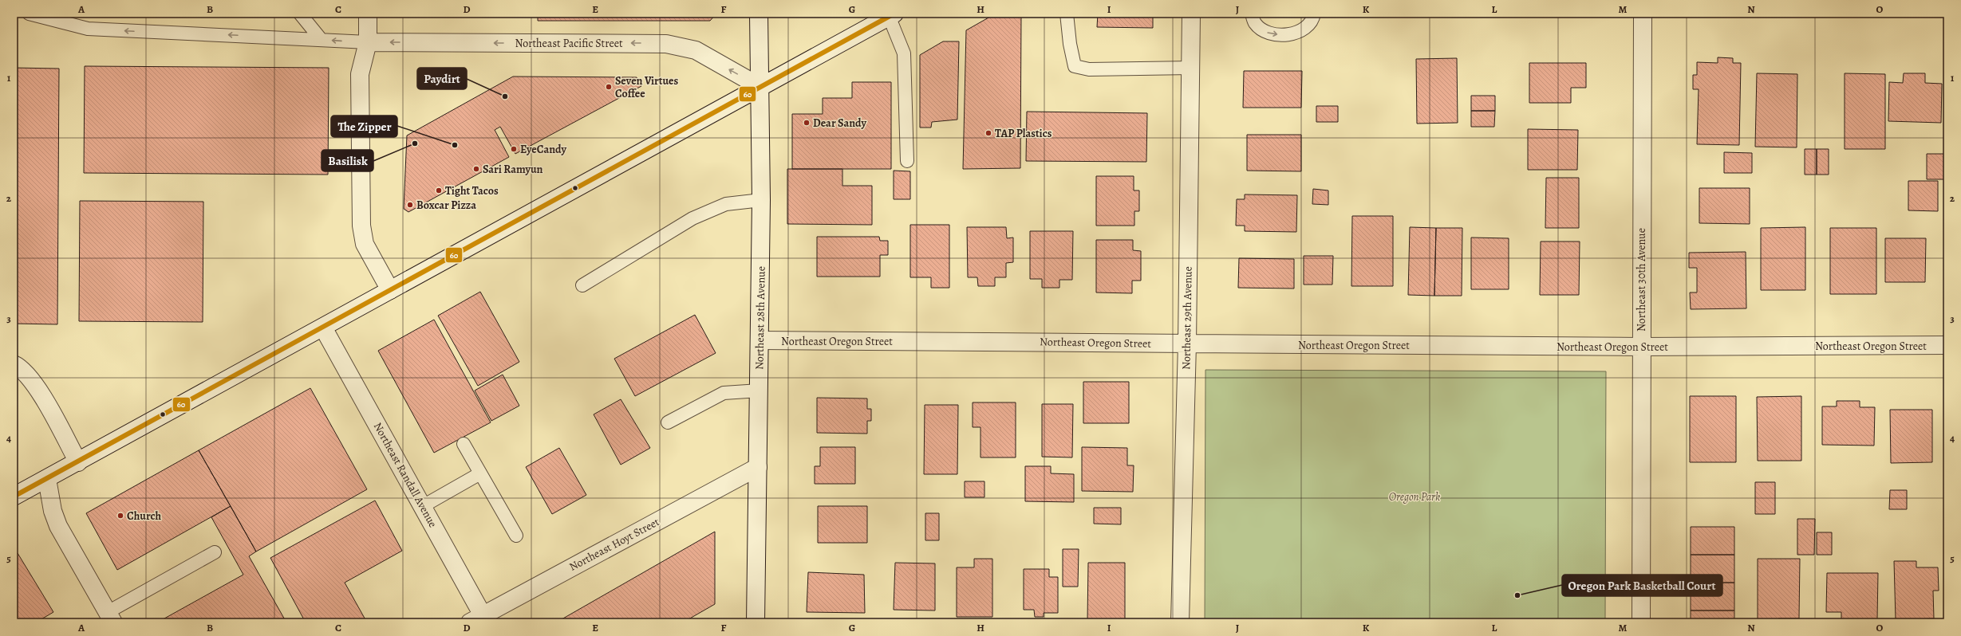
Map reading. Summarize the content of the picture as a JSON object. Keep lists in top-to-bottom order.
{
  "streets": {
    "street": [
      "Northeast Pacific Street",
      "Northeast 30th Avenue",
      "Northeast 28th Avenue",
      "Northeast 29th Avenue",
      "Northeast Oregon Street",
      "Northeast Randall Avenue",
      "Northeast Hoyt Street"
    ]
  },
  "crossings": [
    ["Northeast Pacific Street", "Northeast 28th Avenue"],
    ["Northeast 30th Avenue", "Northeast Oregon Street"],
    ["Northeast 28th Avenue", "Northeast Oregon Street"],
    ["Northeast 28th Avenue", "Northeast Hoyt Street"],
    ["Northeast 29th Avenue", "Northeast Oregon Street"],
    ["Northeast Randall Avenue", "Northeast Hoyt Street"]
  ],
  "one_way": ["Northeast Pacific Street"],
  "parks": ["Oregon Park"],
  "places": [
    "Seven Virtues Coffee",
    "Paydirt",
    "Dear Sandy",
    "TAP Plastics",
    "Basilisk",
    "The Zipper",
    "EyeCandy",
    "Sari Ramyun",
    "Tight Tacos",
    "Boxcar Pizza",
    "Church",
    "Oregon Park Basketball Court"
  ],
  "lines": ["transit line 60"],
  "grid": {
    "columns": [
      "A",
      "B",
      "C",
      "D",
      "E",
      "F",
      "G",
      "H",
      "I",
      "J",
      "K",
      "L",
      "M",
      "N",
      "O"
    ],
    "rows": [
      "1",
      "2",
      "3",
      "4",
      "5"
    ]
  }
}
